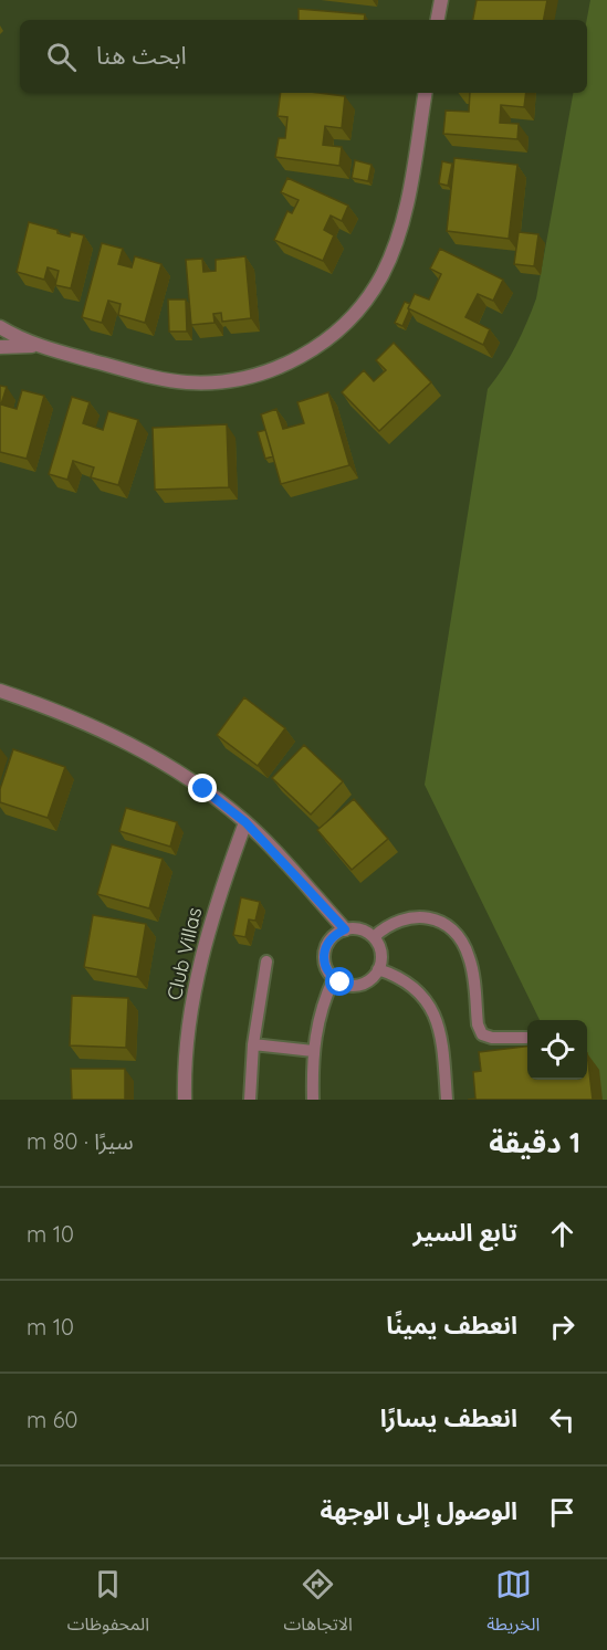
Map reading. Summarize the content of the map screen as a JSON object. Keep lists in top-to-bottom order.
{
  "streets": {
    "street": ["Club Villas"]
  },
  "page": {
    "search": "ابحث هنا",
    "heading": ["1 دقيقة", "سيرًا · 80 m"],
    "list": [
      ["تابع السير", "10 m"],
      ["انعطف يمينًا", "10 m"],
      ["انعطف يسارًا", "60 m"],
      "الوصول إلى الوجهة"
    ],
    "nav": ["الخريطة", "الاتجاهات", "المحفوظات"]
  }
}
